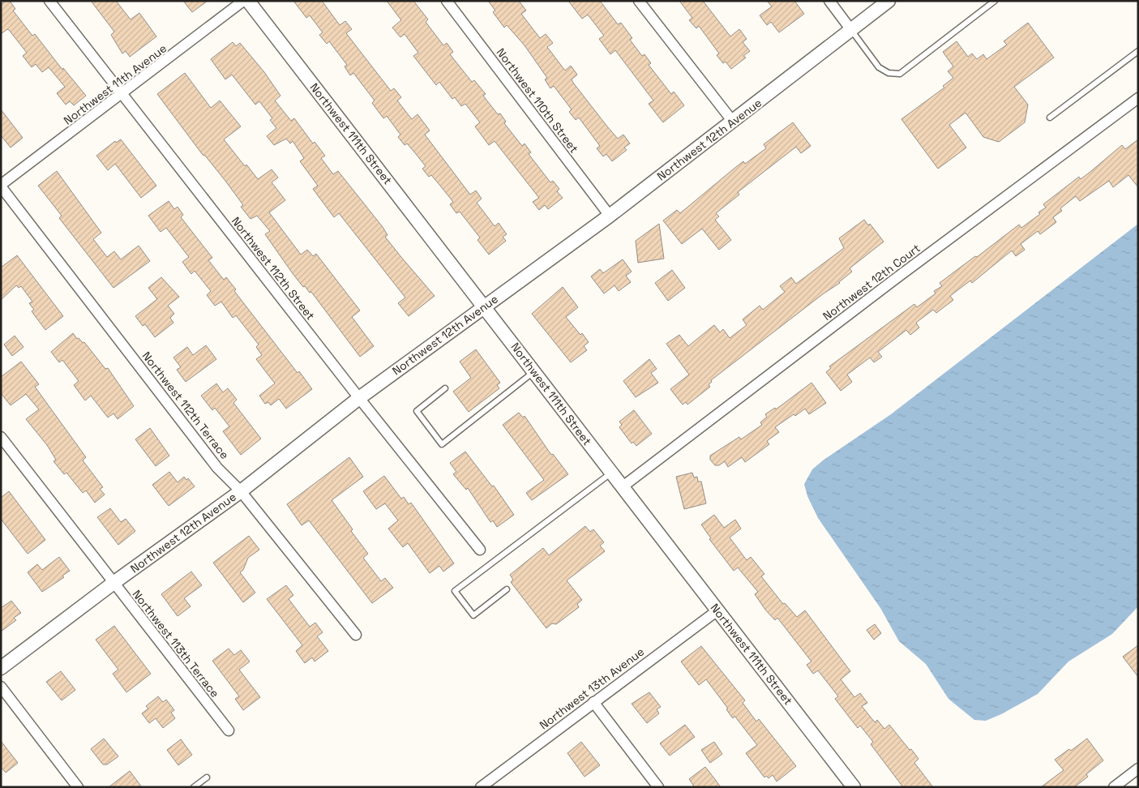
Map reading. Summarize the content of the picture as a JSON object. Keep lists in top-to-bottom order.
{
  "streets": {
    "street": [
      "Northwest 11th Avenue",
      "Northwest 110th Street",
      "Northwest 111th Street",
      "Northwest 12th Avenue",
      "Northwest 112th Street",
      "Northwest 12th Court",
      "Northwest 112th Terrace",
      "Northwest 113th Terrace",
      "Northwest 13th Avenue"
    ]
  },
  "crossings": [
    ["Northwest 11th Avenue", "Northwest 112th Street"],
    ["Northwest 11th Avenue", "Northwest 112th Terrace"],
    ["Northwest 110th Street", "Northwest 12th Avenue"],
    ["Northwest 111th Street", "Northwest 12th Avenue"],
    ["Northwest 111th Street", "Northwest 12th Court"],
    ["Northwest 111th Street", "Northwest 13th Avenue"],
    ["Northwest 12th Avenue", "Northwest 112th Street"],
    ["Northwest 12th Avenue", "Northwest 112th Terrace"],
    ["Northwest 12th Avenue", "Northwest 113th Terrace"]
  ]
}
